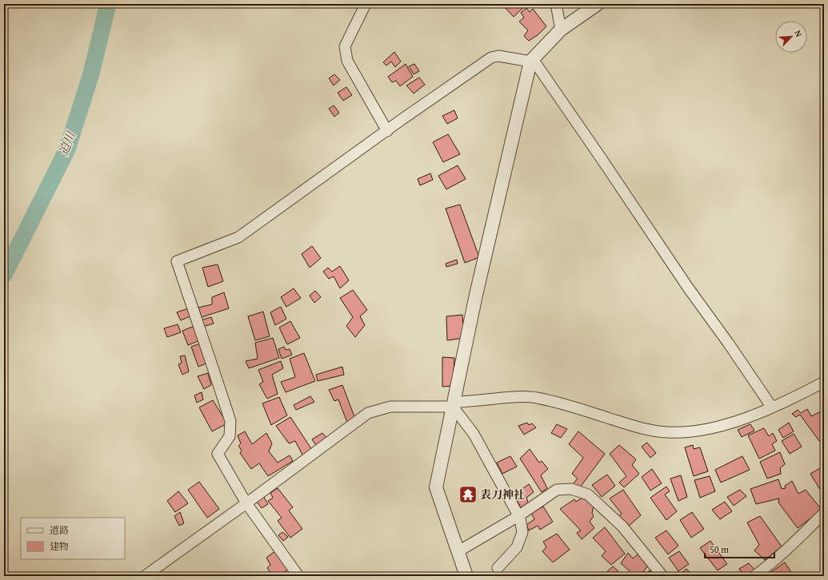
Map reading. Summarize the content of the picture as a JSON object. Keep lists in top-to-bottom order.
{
  "water": ["迫川"],
  "places": {
    "temple": ["表刀神社"]
  },
  "legend": ["道路", "建物"],
  "scale_bar": "50 m",
  "north": "top right"
}
